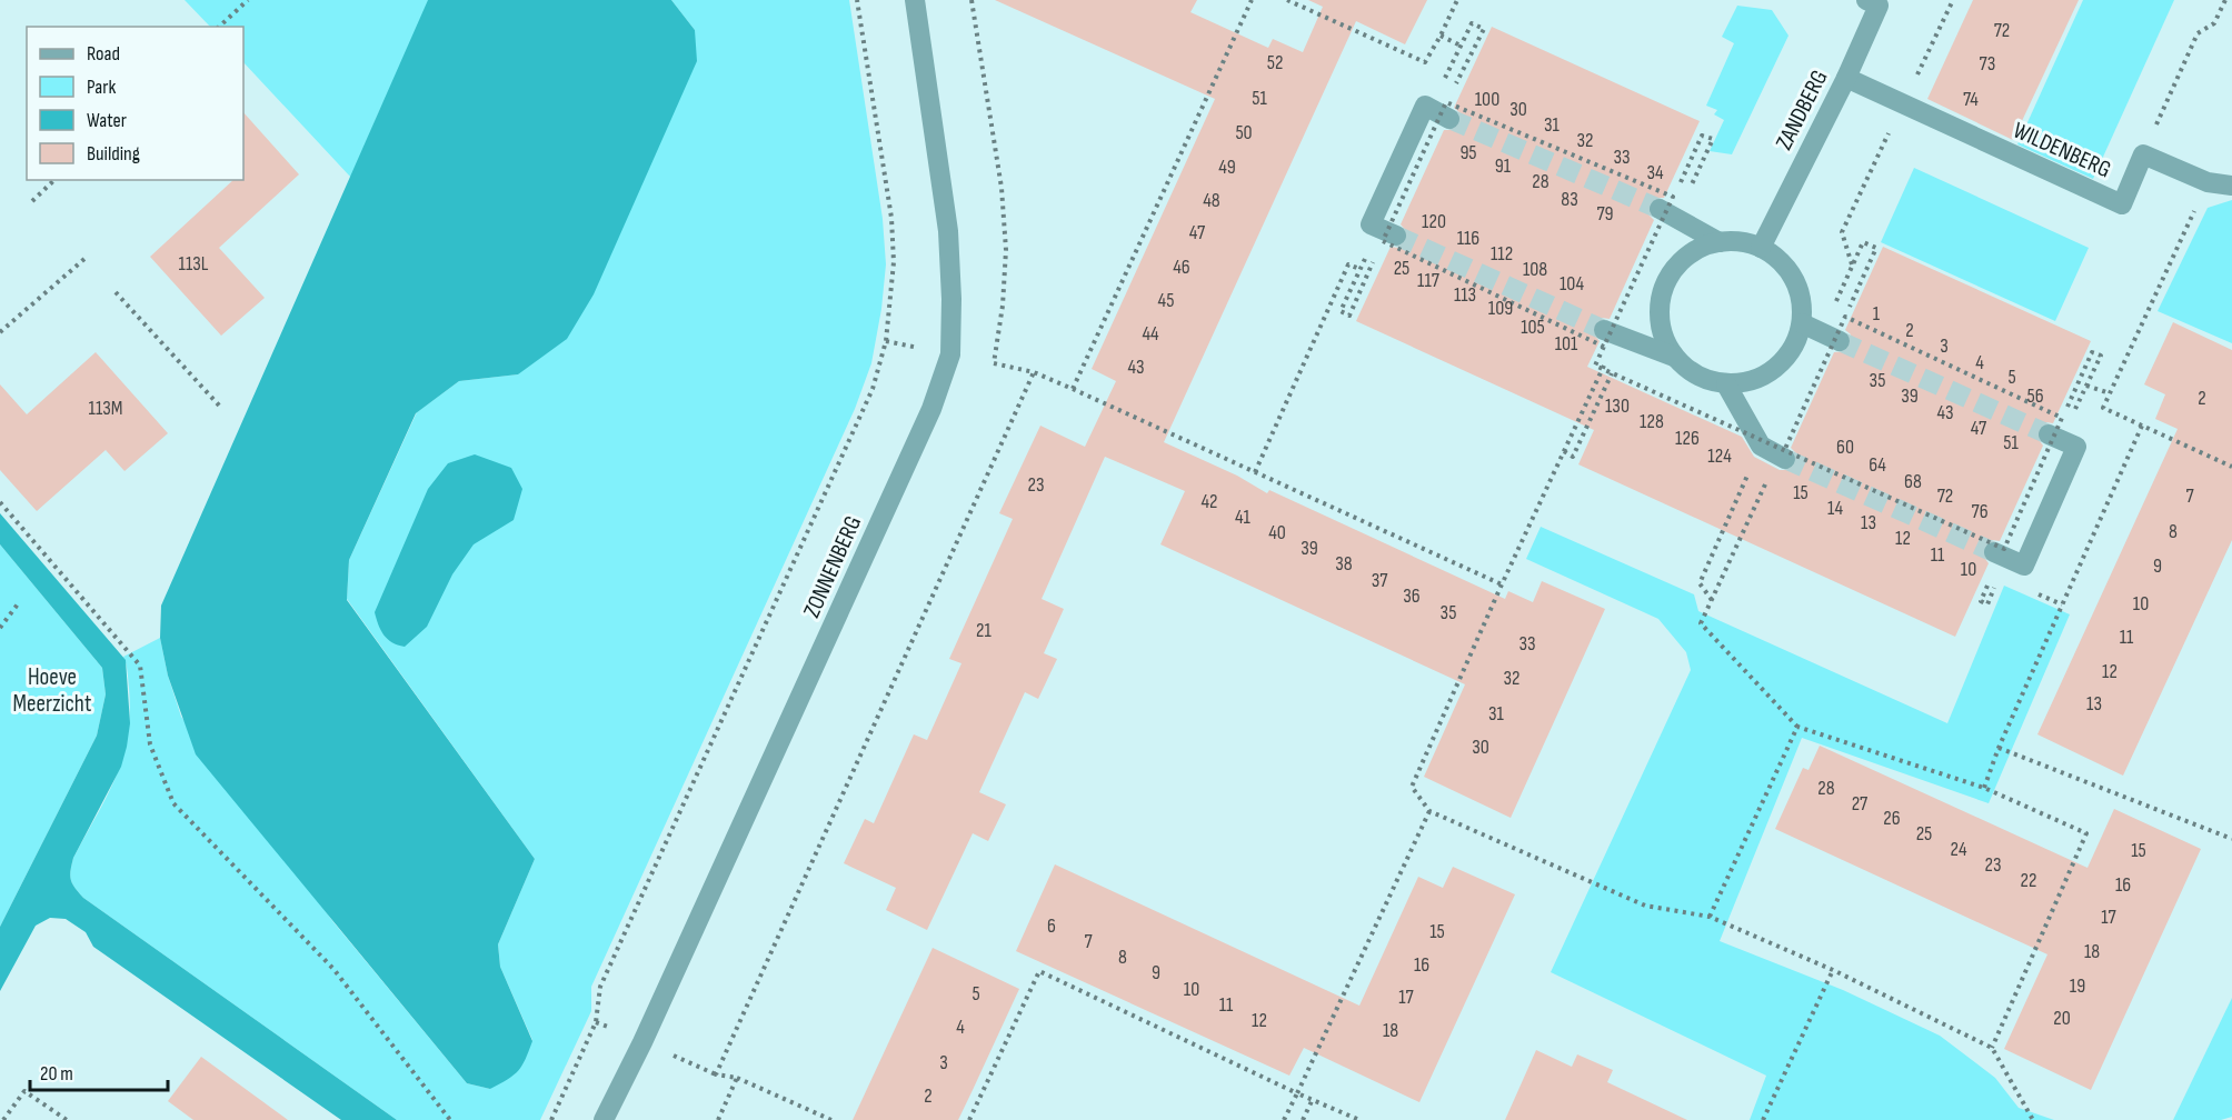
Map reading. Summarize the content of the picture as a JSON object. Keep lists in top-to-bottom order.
{
  "streets": {
    "street": ["ZANDBERG", "WILDENBERG", "ZONNENBERG"]
  },
  "crossings": [
    ["ZANDBERG", "WILDENBERG"]
  ],
  "parks": ["Hoeve Meerzicht"],
  "house_numbers": [
    "72",
    "52",
    "73",
    "51",
    "100",
    "74",
    "30",
    "31",
    "50",
    "32",
    "95",
    "33",
    "91",
    "49",
    "34",
    "28",
    "83",
    "48",
    "79",
    "120",
    "47",
    "116",
    "112",
    "113L",
    "46",
    "25",
    "108",
    "117",
    "104",
    "113",
    "45",
    "109",
    "1",
    "105",
    "2",
    "44",
    "101",
    "3",
    "4",
    "43",
    "5",
    "35",
    "39",
    "56",
    "2",
    "130",
    "113M",
    "43",
    "128",
    "47",
    "126",
    "51",
    "60",
    "124",
    "64",
    "68",
    "23",
    "15",
    "72",
    "7",
    "42",
    "14",
    "76",
    "41",
    "13",
    "8",
    "40",
    "12",
    "39",
    "11",
    "38",
    "9",
    "10",
    "37",
    "36",
    "10",
    "35",
    "21",
    "11",
    "33",
    "12",
    "32",
    "13",
    "31",
    "30",
    "28",
    "27",
    "26",
    "25",
    "24",
    "15",
    "23",
    "22",
    "16",
    "17",
    "6",
    "15",
    "7",
    "18",
    "8",
    "16",
    "9",
    "19",
    "10",
    "5",
    "17",
    "11",
    "20",
    "12",
    "4",
    "18",
    "3",
    "2"
  ],
  "legend": [
    "Road",
    "Park",
    "Water",
    "Building"
  ],
  "scale_bar": "20 m"
}
